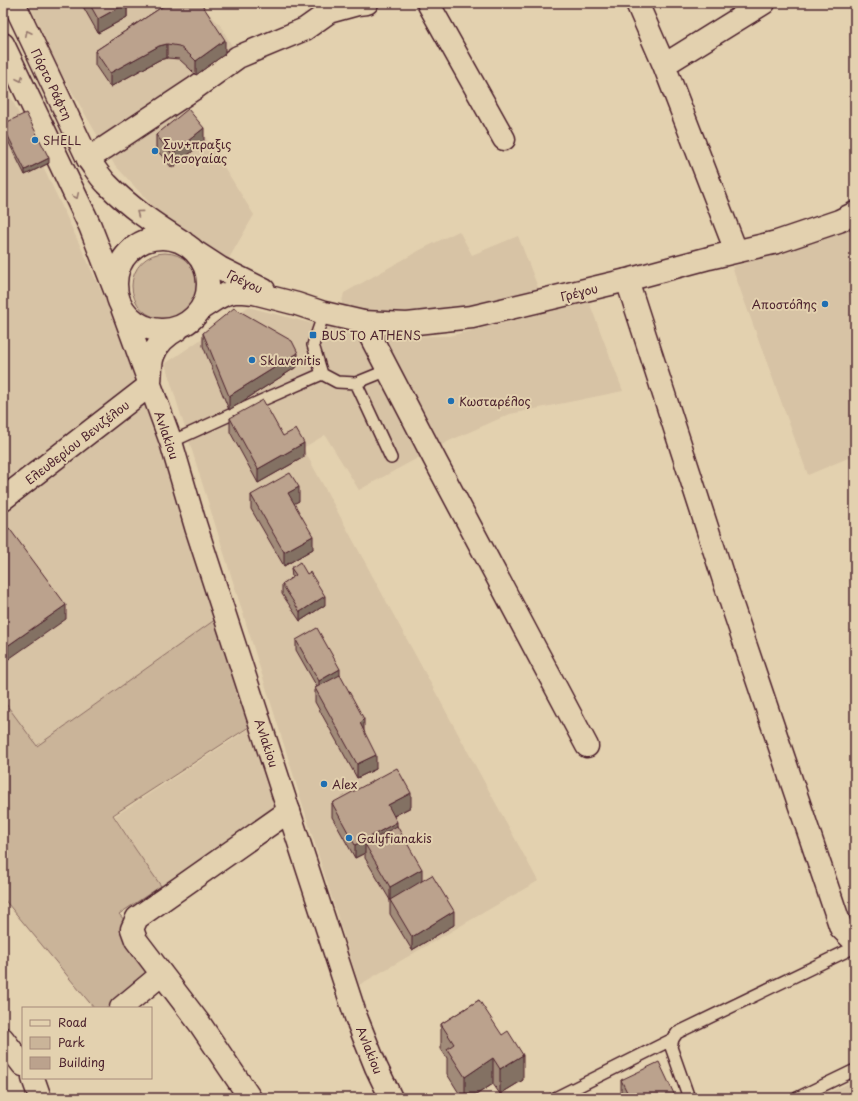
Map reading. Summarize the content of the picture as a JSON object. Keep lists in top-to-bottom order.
{
  "streets": {
    "street": [
      "Πόρτο Ράφτη",
      "Γρέγου",
      "Avlakiou",
      "Ελευθερίου Βενιζέλου"
    ]
  },
  "crossings": [
    ["Πόρτο Ράφτη", "Γρέγου"],
    ["Πόρτο Ράφτη", "Avlakiou"],
    ["Γρέγου", "Avlakiou"],
    ["Avlakiou", "Ελευθερίου Βενιζέλου"]
  ],
  "places": {
    "other": [
      "SHELL",
      "Συν+πραξις Μεσογαίας",
      "Αποστόλης",
      "Sklavenitis",
      "Κωσταρέλος",
      "Alex",
      "Galyfianakis"
    ],
    "transit": ["BUS TO ATHENS"]
  },
  "legend": ["Road", "Park", "Building"]
}
